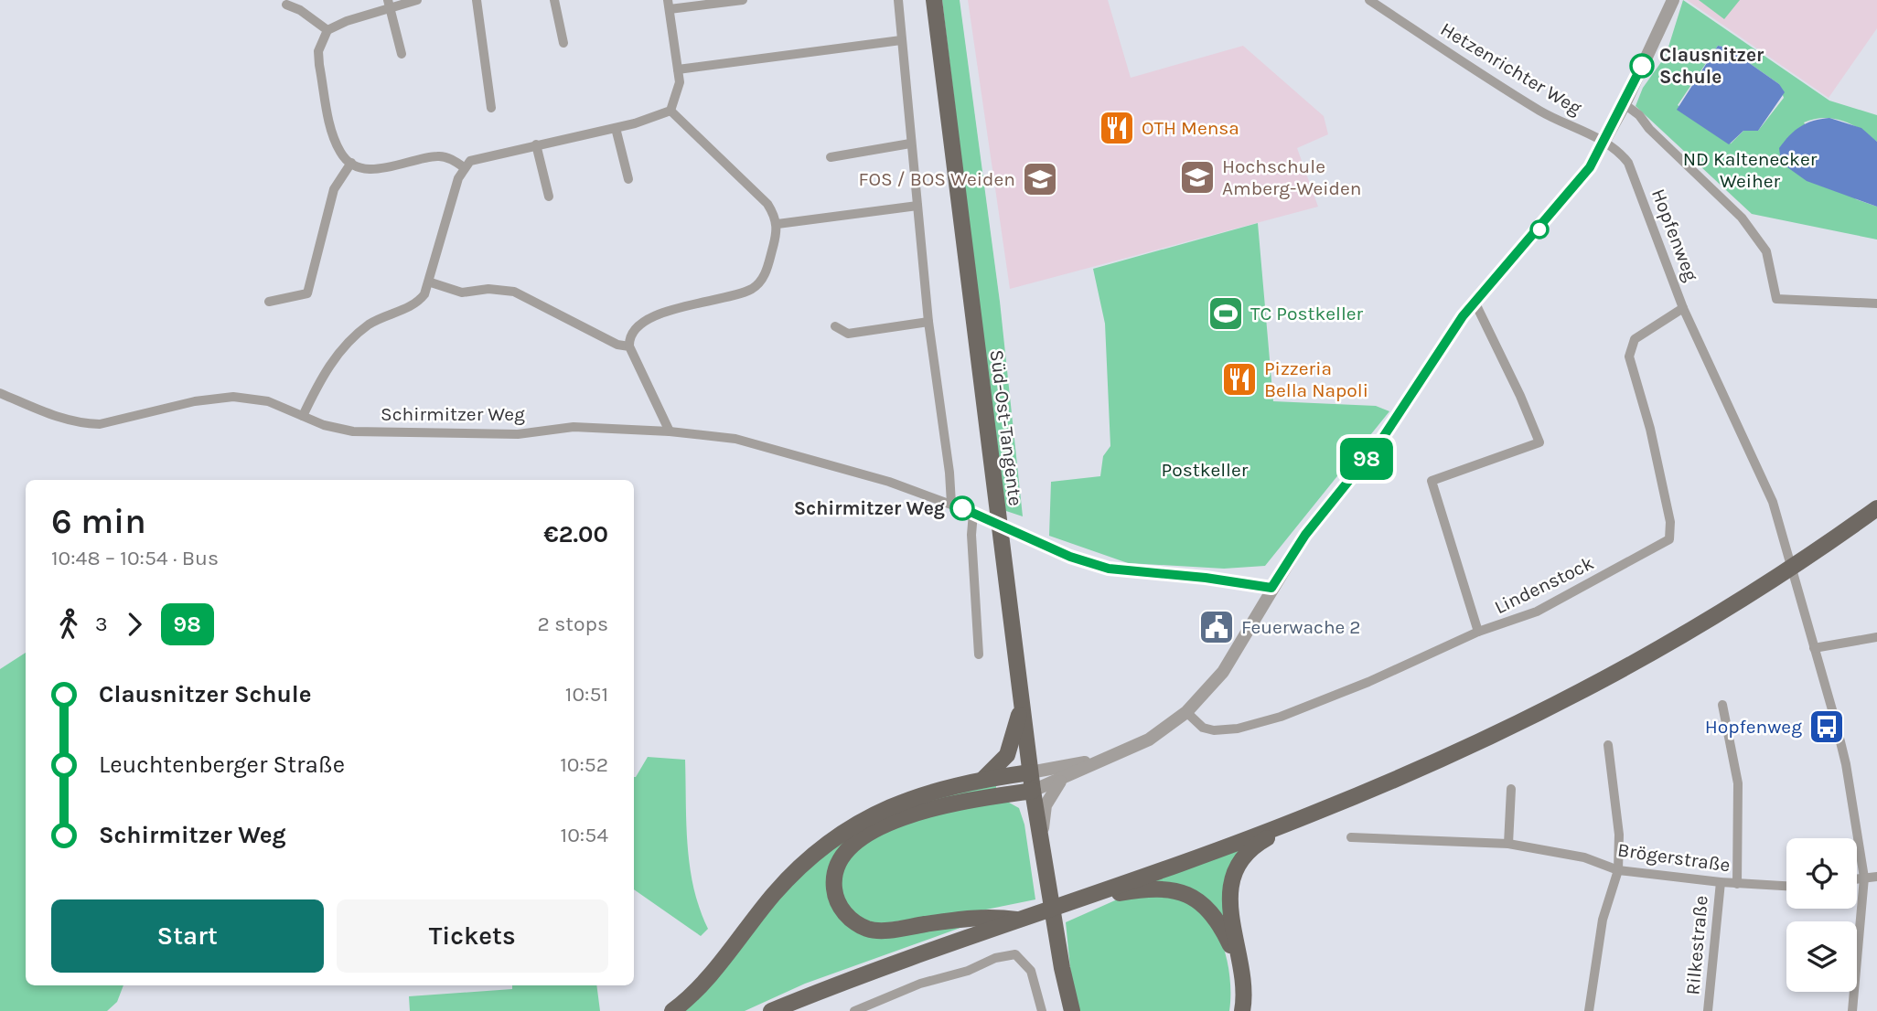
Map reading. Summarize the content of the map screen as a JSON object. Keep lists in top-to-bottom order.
{
  "streets": {
    "main road": ["Süd-Ost-Tangente"],
    "street": [
      "Hetzenrichter Weg",
      "Hopfenweg",
      "Schirmitzer Weg",
      "Lindenstock",
      "Brögerstraße",
      "Rilkestraße"
    ]
  },
  "crossings": [
    ["Hetzenrichter Weg", "Hopfenweg"],
    ["Hopfenweg", "Lindenstock"],
    ["Brögerstraße", "Rilkestraße"]
  ],
  "parks": ["ND Kaltenecker Weiher", "Postkeller"],
  "places": {
    "other": ["Clausnitzer Schule", "Schirmitzer Weg"],
    "restaurant": ["OTH Mensa", "Pizzeria Bella Napoli"],
    "school or university": ["Hochschule Amberg-Weiden", "FOS / BOS Weiden"],
    "sports": ["TC Postkeller"],
    "public building": ["Feuerwache 2"],
    "bus stop": ["Hopfenweg"]
  },
  "lines": ["bus line 98"],
  "page": {
    "on_map": "98",
    "heading": ["6 min", "10:48 – 10:54 · Bus", "€2.00"],
    "legs": ["3", "98", "2 stops"],
    "list": [
      {
        "name": "Clausnitzer Schule",
        "value": "10:51"
      },
      {
        "name": "Leuchtenberger Straße",
        "value": "10:52"
      },
      {
        "name": "Schirmitzer Weg",
        "value": "10:54"
      }
    ],
    "buttons": ["Start", "Tickets"]
  }
}
